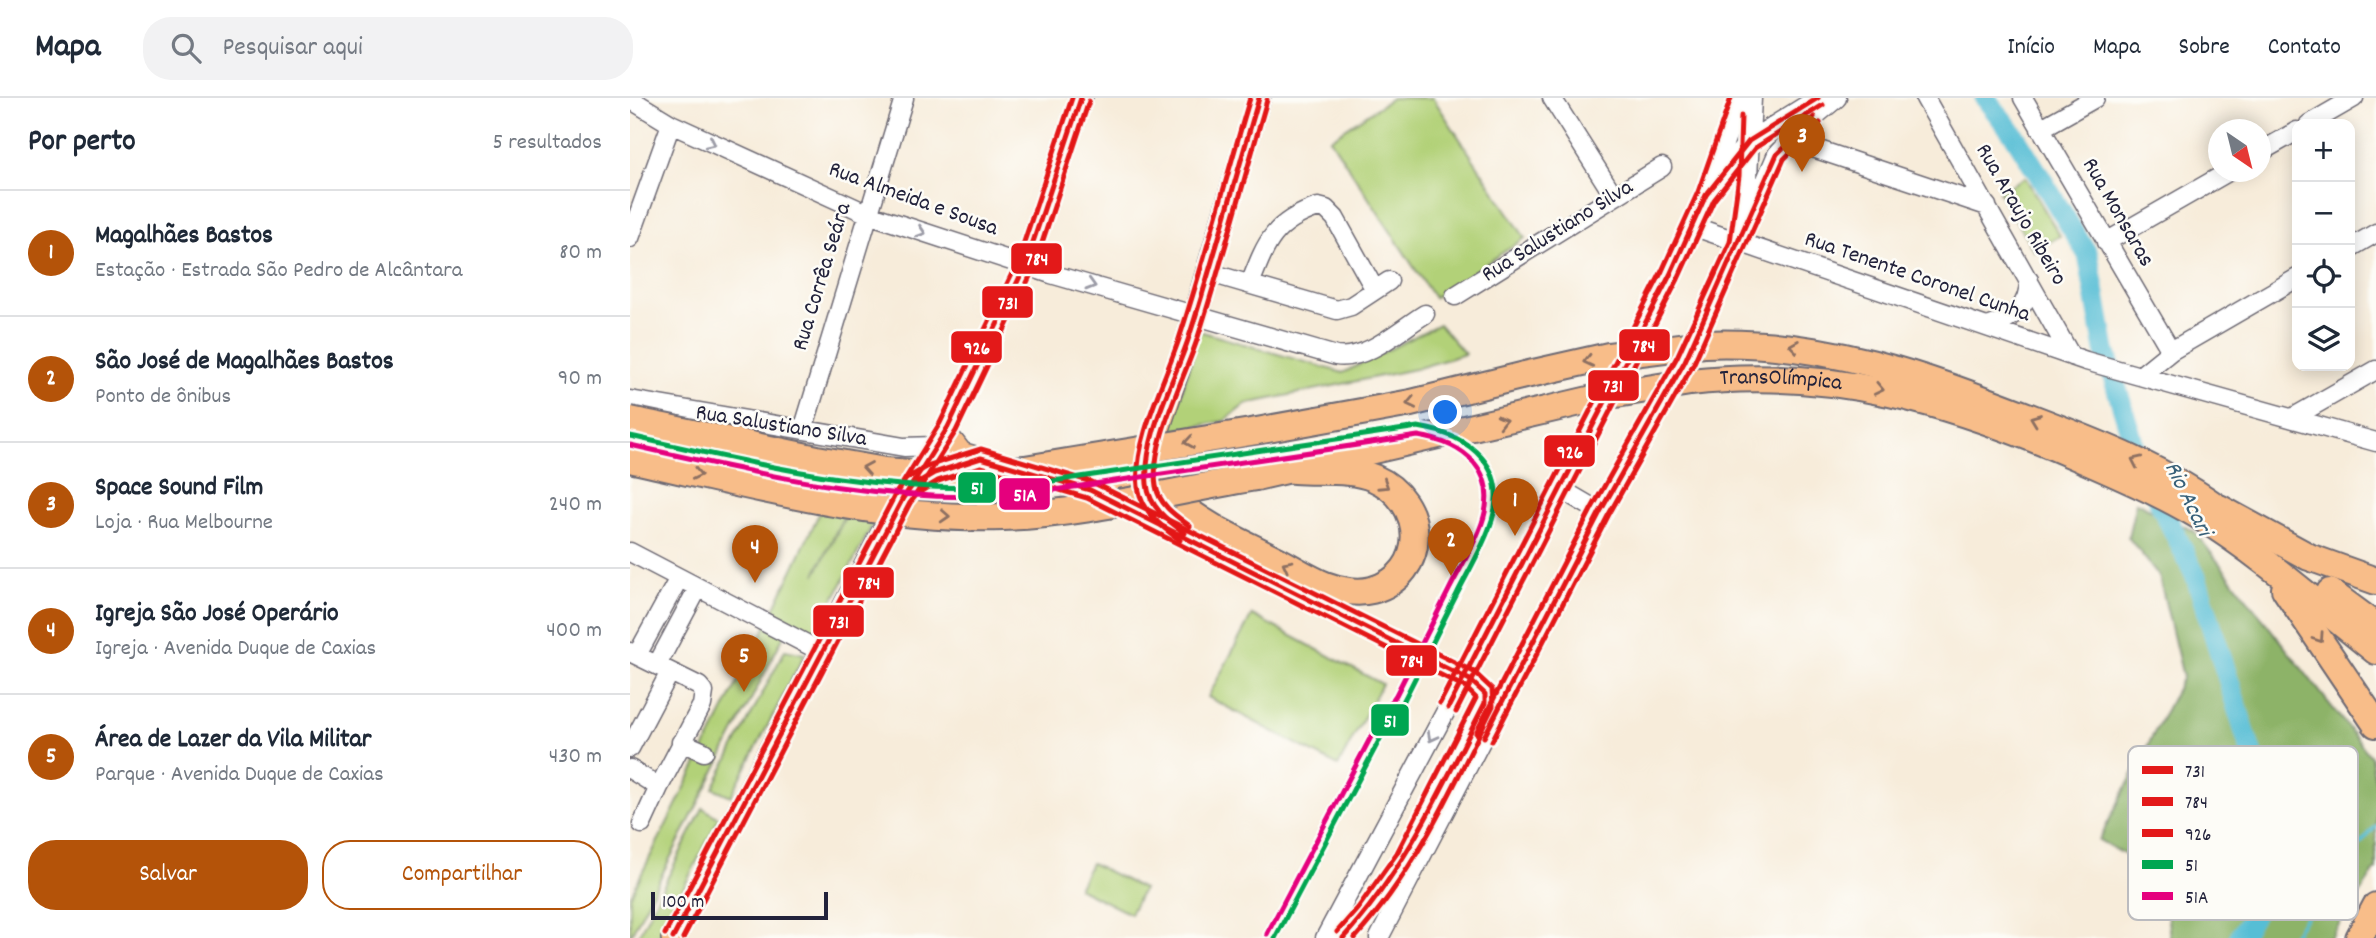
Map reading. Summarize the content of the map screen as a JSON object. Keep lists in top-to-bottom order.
{
  "streets": {
    "highway": ["TransOlímpica"],
    "street": [
      "Rua Almeida e Sousa",
      "Rua Monsaras",
      "Rua Araujo Ribeiro",
      "Rua Salustiano Silva",
      "Rua Corrêa Seára",
      "Rua Tenente Coronel Cunha"
    ]
  },
  "crossings": [
    ["Rua Almeida e Sousa", "Rua Corrêa Seára"],
    ["Rua Araujo Ribeiro", "Rua Tenente Coronel Cunha"],
    ["Rua Salustiano Silva", "Rua Corrêa Seára"]
  ],
  "one_way": ["Rua Almeida e Sousa"],
  "water": ["Rio Acari"],
  "lines": [
    "transit line 731",
    "transit line 926",
    "transit line 784",
    "transit line 51",
    "transit line 51A"
  ],
  "legend": [
    "731",
    "784",
    "926",
    "51",
    "51A"
  ],
  "scale_bar": "100 m",
  "north": "bottom right",
  "page": {
    "header": "Mapa",
    "search": "Pesquisar aqui",
    "nav": [
      "Início",
      "Mapa",
      "Sobre",
      "Contato"
    ],
    "heading": ["Por perto", "5 resultados"],
    "pins": [
      "3",
      "1",
      "2",
      "4",
      "5"
    ],
    "map_buttons": ["+", "−"],
    "list": [
      {
        "mark": "1",
        "name": "Magalhães Bastos",
        "note": "Estação · Estrada São Pedro de Alcântara",
        "value": "80 m"
      },
      {
        "mark": "2",
        "name": "São José de Magalhães Bastos",
        "note": "Ponto de ônibus",
        "value": "90 m"
      },
      {
        "mark": "3",
        "name": "Space Sound Film",
        "note": "Loja · Rua Melbourne",
        "value": "240 m"
      },
      {
        "mark": "4",
        "name": "Igreja São José Operário",
        "note": "Igreja · Avenida Duque de Caxias",
        "value": "400 m"
      },
      {
        "mark": "5",
        "name": "Área de Lazer da Vila Militar",
        "note": "Parque · Avenida Duque de Caxias",
        "value": "430 m"
      }
    ],
    "buttons": ["Salvar", "Compartilhar"],
    "scale": "100 m"
  }
}
